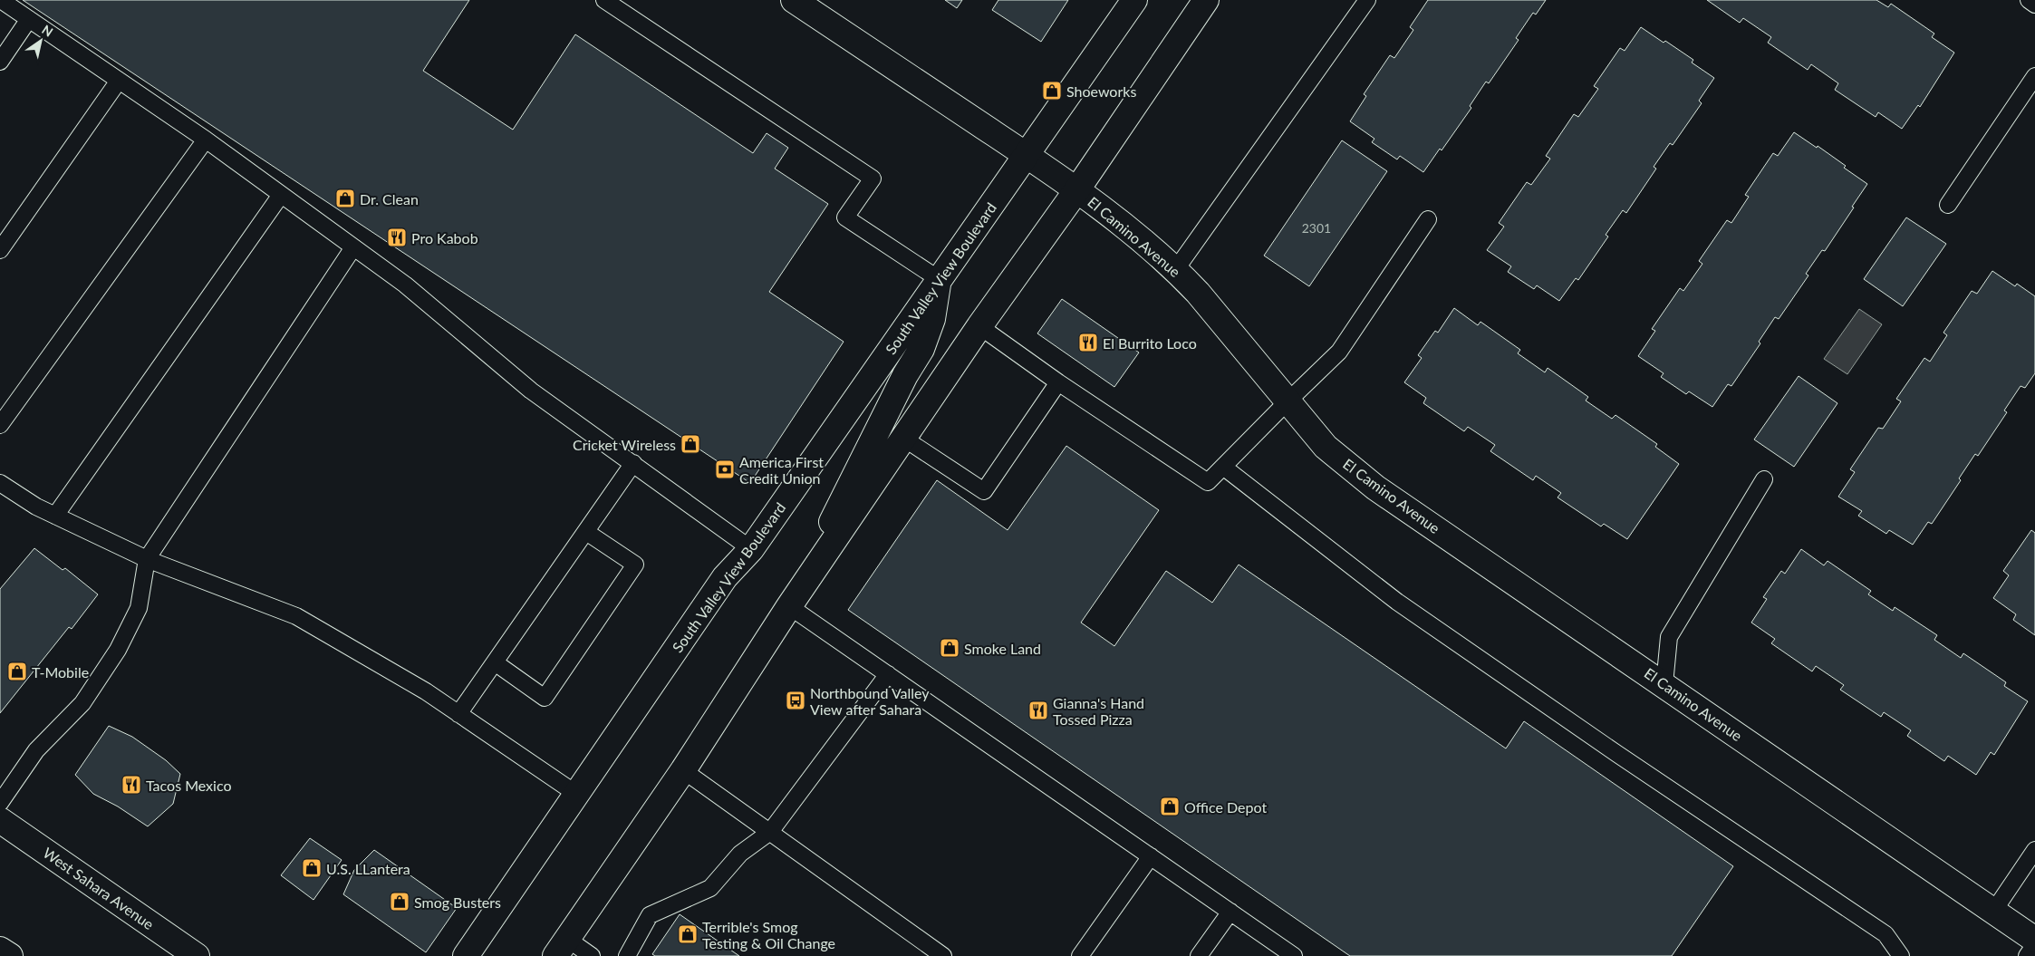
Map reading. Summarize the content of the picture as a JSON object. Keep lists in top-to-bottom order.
{
  "streets": {
    "main road": ["El Camino Avenue", "South Valley View Boulevard", "West Sahara Avenue"]
  },
  "crossings": [
    ["El Camino Avenue", "South Valley View Boulevard"]
  ],
  "places": {
    "shop": [
      "Shoeworks",
      "Dr. Clean",
      "Cricket Wireless",
      "Smoke Land",
      "T-Mobile",
      "Office Depot",
      "U.S. LLantera",
      "Smog Busters",
      "Terrible's Smog Testing & Oil Change"
    ],
    "restaurant": [
      "Pro Kabob",
      "El Burrito Loco",
      "Gianna's Hand Tossed Pizza",
      "Tacos Mexico"
    ],
    "bank": ["America First Credit Union"],
    "bus stop": ["Northbound Valley View after Sahara"]
  },
  "house_numbers": ["2301"],
  "north": "top right"
}
